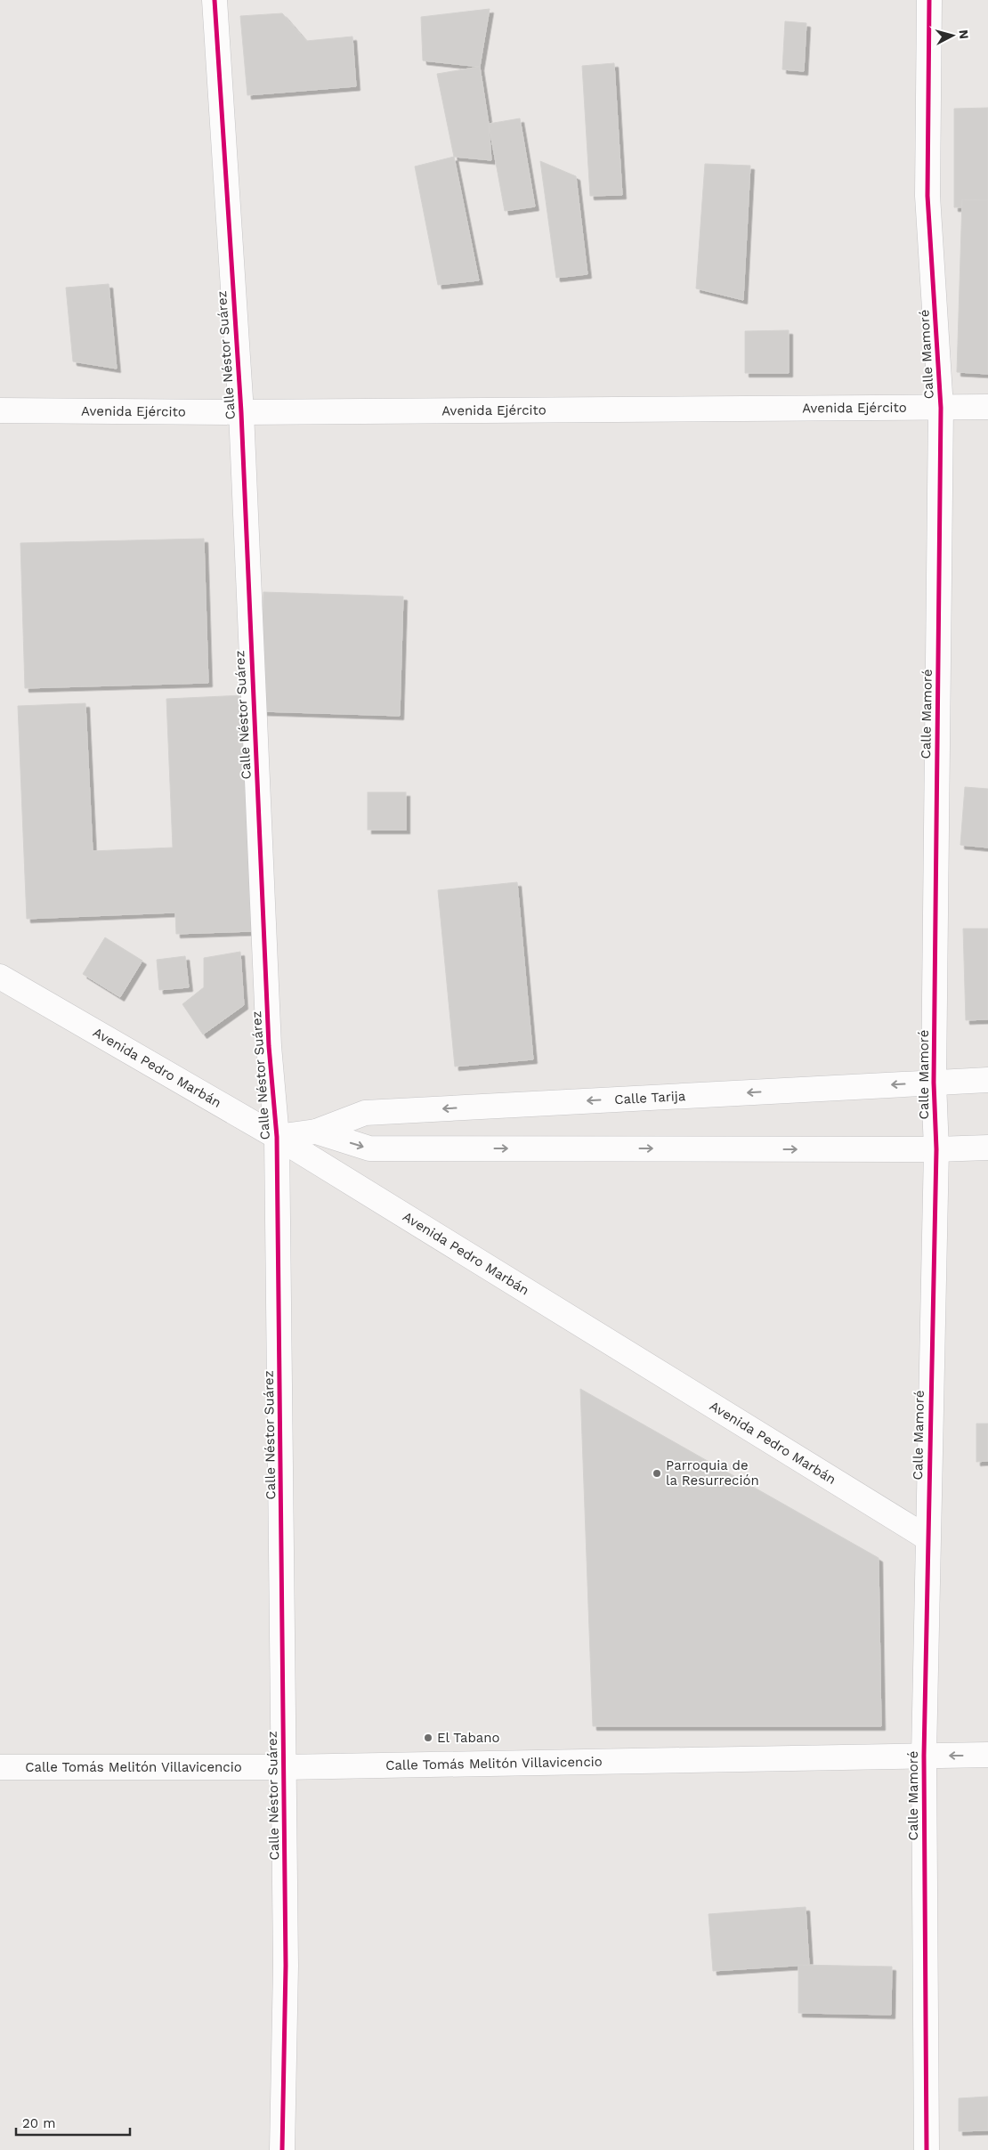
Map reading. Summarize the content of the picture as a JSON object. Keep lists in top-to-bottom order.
{
  "streets": {
    "street": [
      "Calle Mamoré",
      "Calle Néstor Suárez",
      "Avenida Ejército",
      "Avenida Pedro Marbán",
      "Calle Tarija",
      "Calle Tomás Melitón Villavicencio"
    ]
  },
  "crossings": [
    ["Calle Mamoré", "Avenida Ejército"],
    ["Calle Mamoré", "Avenida Pedro Marbán"],
    ["Calle Mamoré", "Calle Tarija"],
    ["Calle Mamoré", "Calle Tomás Melitón Villavicencio"],
    ["Calle Néstor Suárez", "Avenida Ejército"],
    ["Calle Néstor Suárez", "Avenida Pedro Marbán"],
    ["Calle Néstor Suárez", "Calle Tarija"],
    ["Calle Néstor Suárez", "Calle Tomás Melitón Villavicencio"],
    ["Avenida Pedro Marbán", "Calle Tarija"]
  ],
  "places": ["Parroquia de la Resurreción", "El Tabano"],
  "scale_bar": "20 m",
  "north": "right"
}
